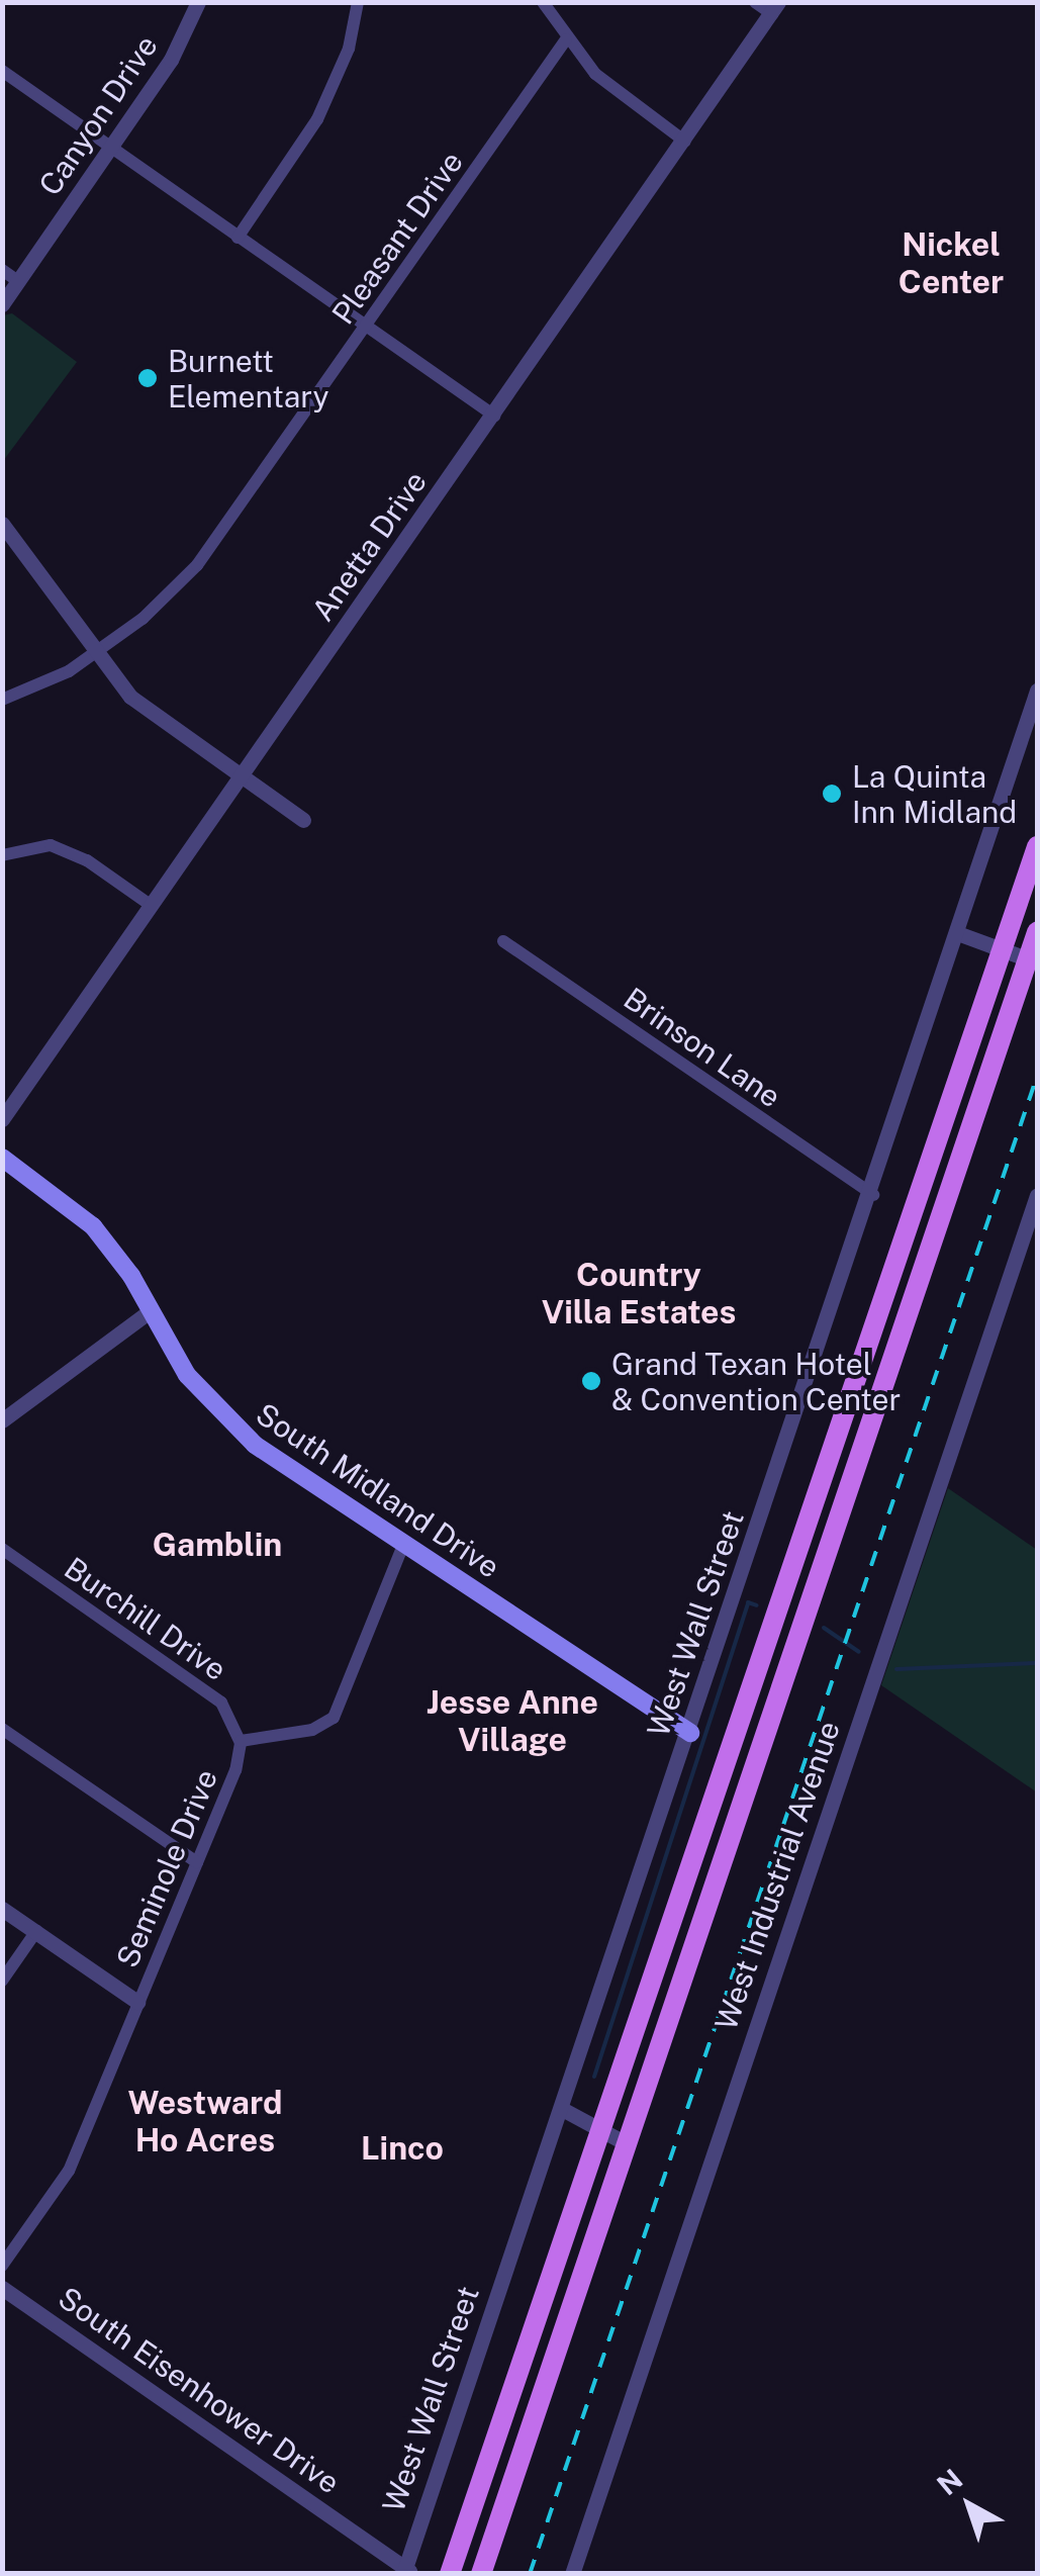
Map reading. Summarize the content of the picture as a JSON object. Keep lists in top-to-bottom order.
{
  "streets": {
    "main road": ["South Midland Drive"],
    "street": [
      "Canyon Drive",
      "Pleasant Drive",
      "Anetta Drive",
      "Brinson Lane",
      "Burchill Drive",
      "West Wall Street",
      "Seminole Drive",
      "West Industrial Avenue",
      "South Eisenhower Drive"
    ]
  },
  "crossings": [
    ["Brinson Lane", "West Wall Street"],
    ["South Midland Drive", "West Wall Street"],
    ["South Midland Drive", "Seminole Drive"],
    ["Burchill Drive", "Seminole Drive"],
    ["West Wall Street", "South Eisenhower Drive"]
  ],
  "districts": [
    "Nickel Center",
    "Country Villa Estates",
    "Gamblin",
    "Jesse Anne Village",
    "Westward Ho Acres",
    "Linco"
  ],
  "places": ["Burnett Elementary", "La Quinta Inn Midland", "Grand Texan Hotel & Convention Center"],
  "north": "top left"
}
